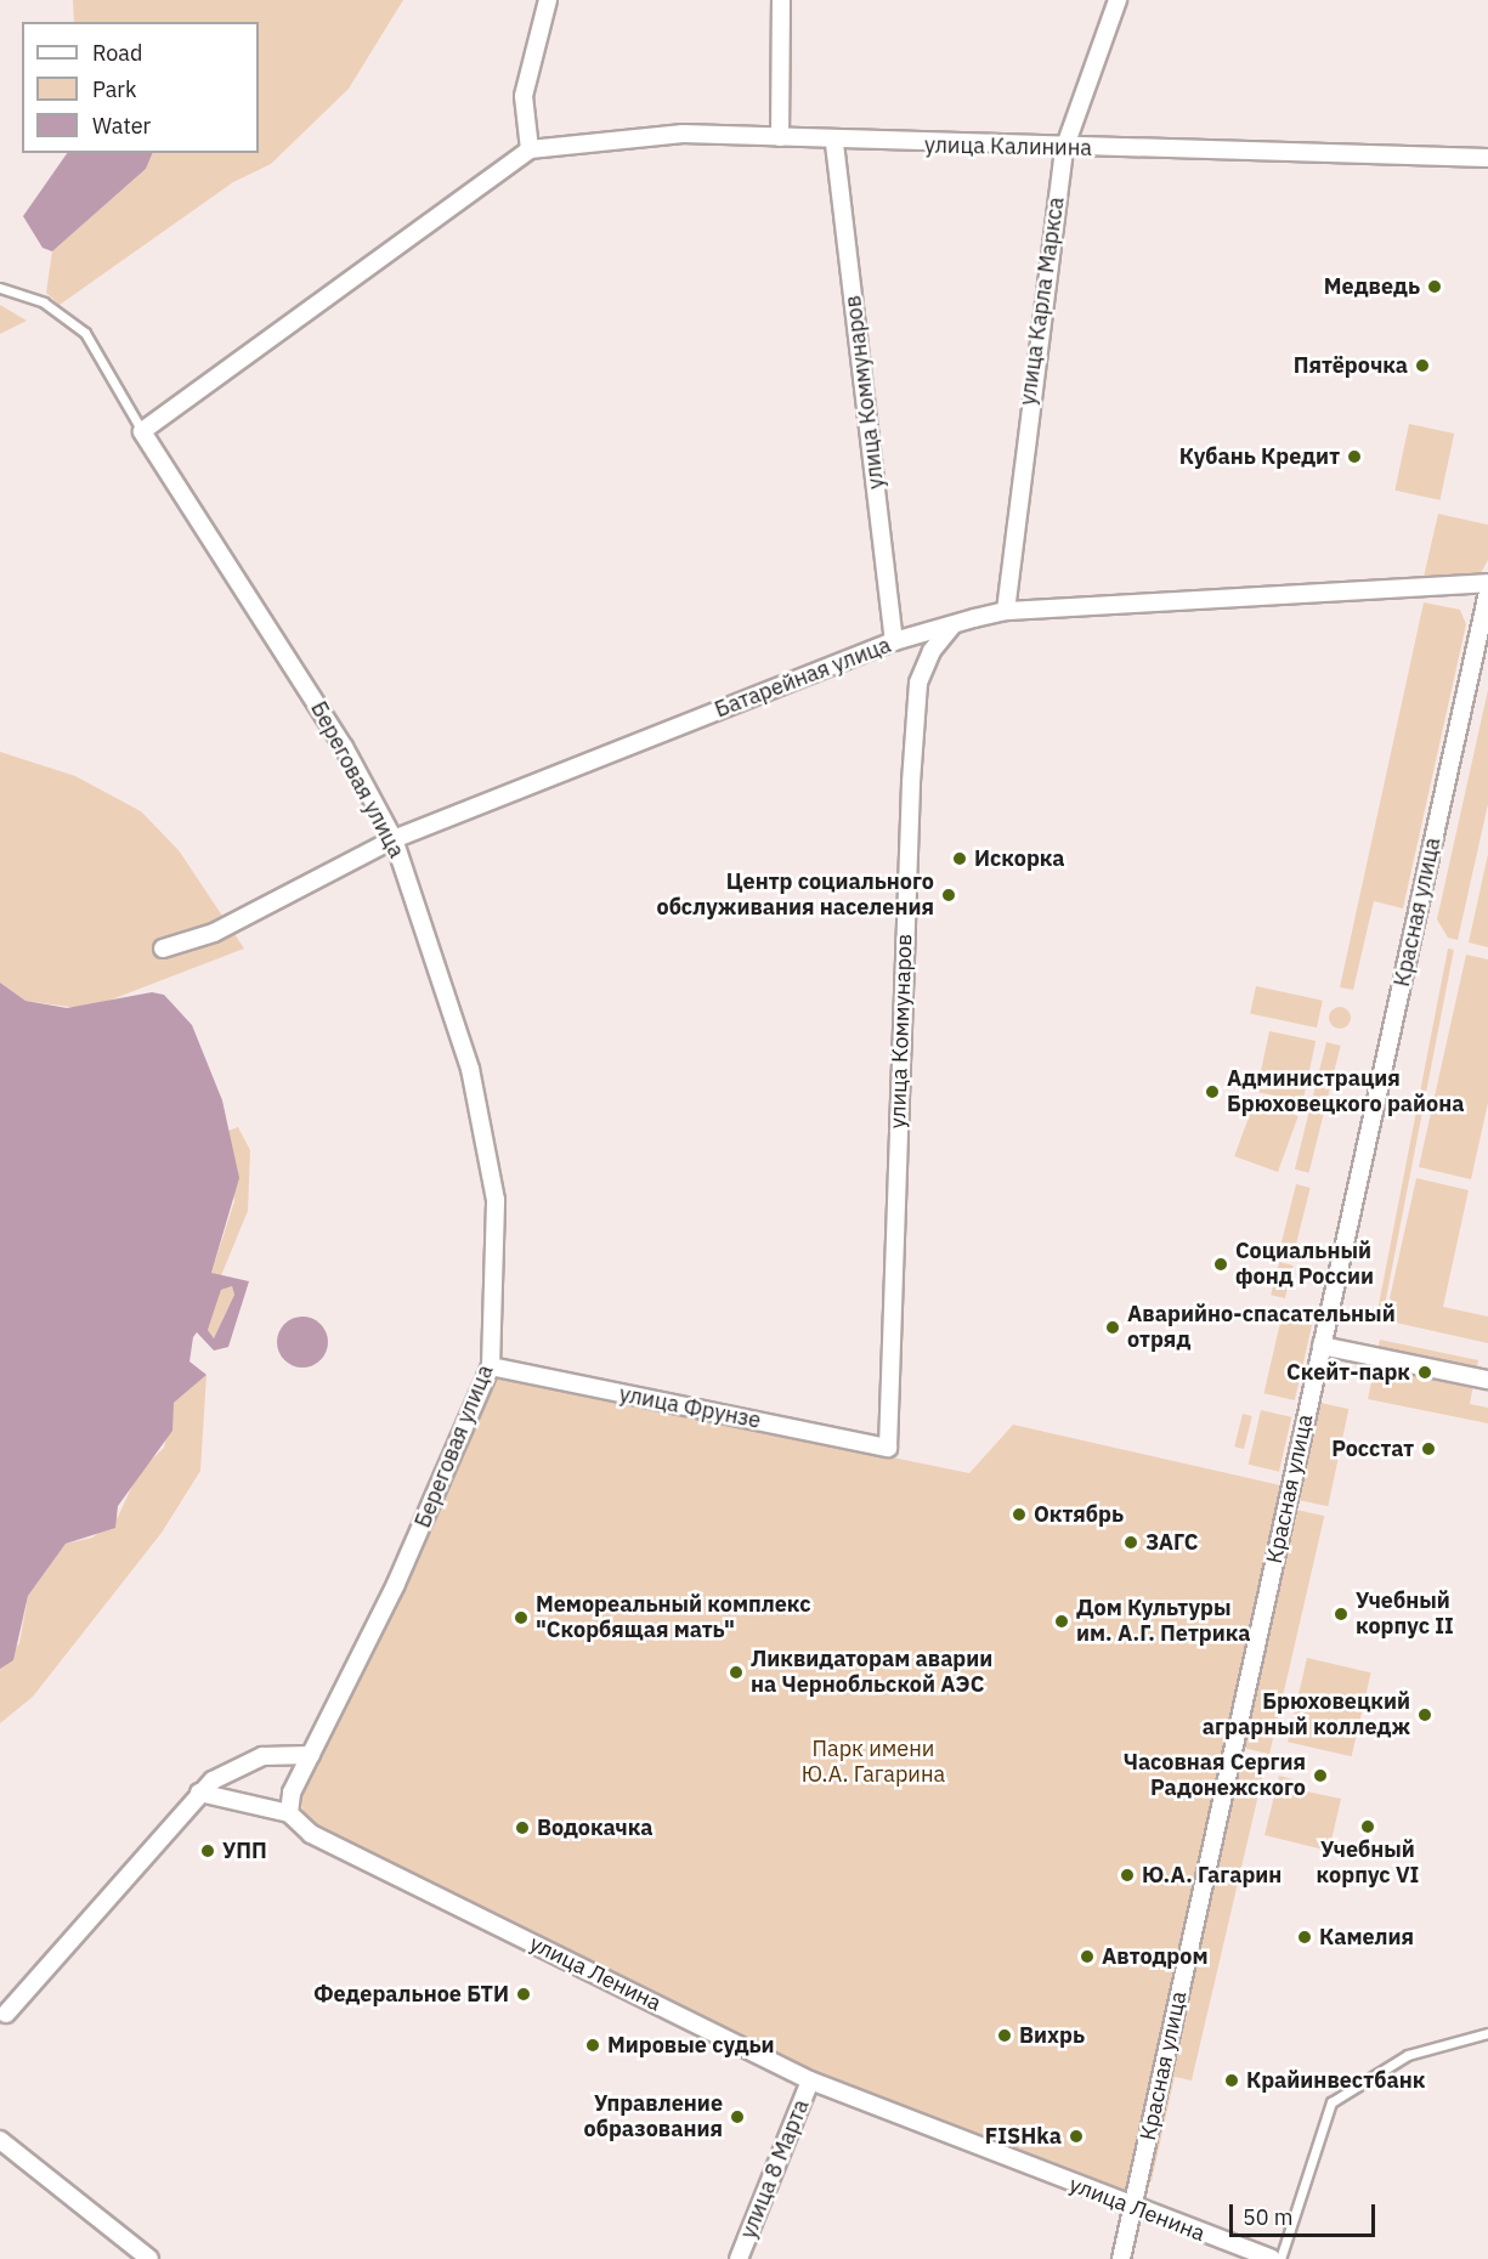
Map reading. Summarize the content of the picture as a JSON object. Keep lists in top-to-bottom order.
{
  "streets": {
    "street": [
      "улица Калинина",
      "улица Карла Маркса",
      "улица Коммунаров",
      "Батарейная улица",
      "Береговая улица",
      "Красная улица",
      "улица Фрунзе",
      "улица Ленина",
      "улица 8 Марта"
    ]
  },
  "crossings": [
    ["улица Калинина", "улица Карла Маркса"],
    ["улица Калинина", "улица Коммунаров"],
    ["улица Карла Маркса", "Батарейная улица"],
    ["улица Коммунаров", "Батарейная улица"],
    ["улица Коммунаров", "улица Фрунзе"],
    ["Батарейная улица", "Береговая улица"],
    ["Береговая улица", "улица Фрунзе"],
    ["Береговая улица", "улица Ленина"],
    ["Красная улица", "улица Ленина"],
    ["улица Ленина", "улица 8 Марта"]
  ],
  "parks": ["Парк имени Ю.А. Гагарина"],
  "places": [
    "Медведь",
    "Пятёрочка",
    "Кубань Кредит",
    "Искорка",
    "Центр социального обслуживания населения",
    "Администрация Брюховецкого района",
    "Социальный фонд России",
    "Аварийно-спасательный отряд",
    "Скейт-парк",
    "Росстат",
    "Октябрь",
    "ЗАГС",
    "Учебный корпус II",
    "Мемореальный комплекс \"Cкорбящая мать\"",
    "Дом Культуры им. А.Г. Петрика",
    "Ликвидаторам аварии на Чернобльской АЭС",
    "Брюховецкий аграрный колледж",
    "Часовная Сергия Радонежского",
    "Учебный корпус VI",
    "Водокачка",
    "УПП",
    "Ю.А. Гагарин",
    "Камелия",
    "Автодром",
    "Федеральное БТИ",
    "Вихрь",
    "Мировые судьи",
    "Крайинвестбанк",
    "Управление образования",
    "FISHka"
  ],
  "legend": ["Road", "Park", "Water"],
  "scale_bar": "50 m"
}
